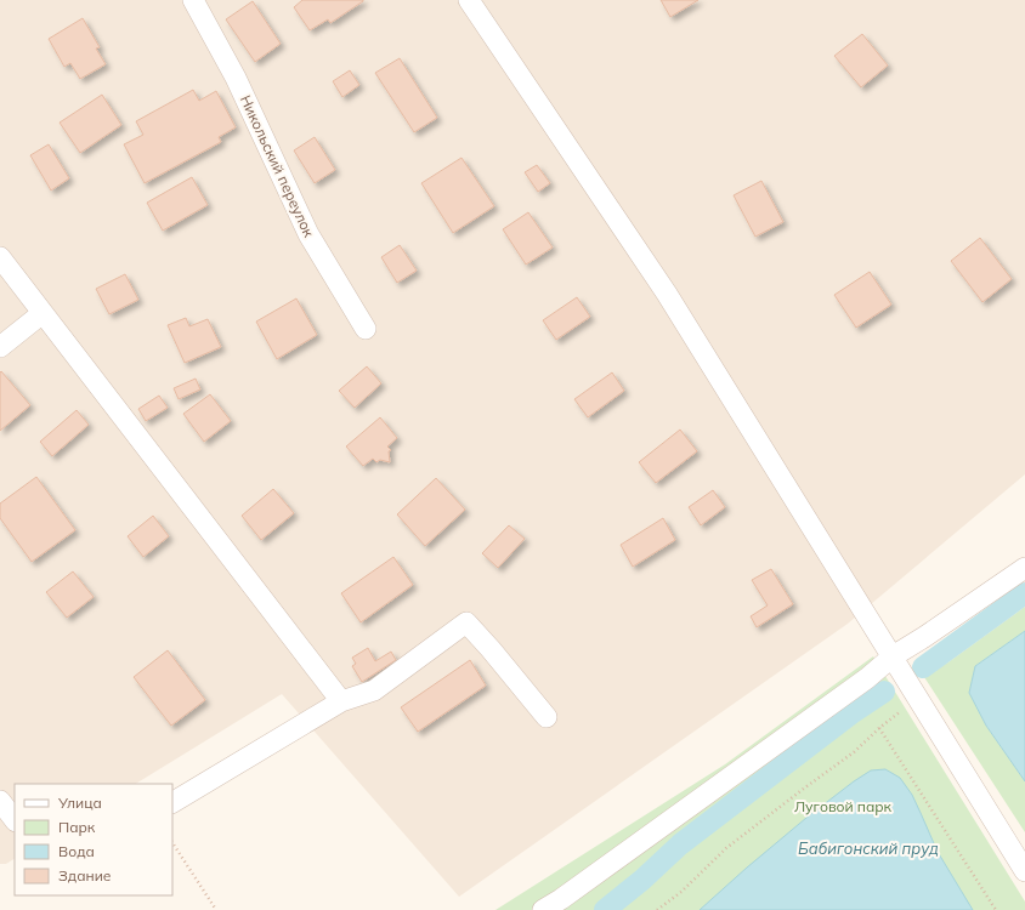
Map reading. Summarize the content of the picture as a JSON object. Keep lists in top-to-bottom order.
{
  "streets": {
    "street": ["Никольский переулок"]
  },
  "water": ["Бабигонский пруд"],
  "parks": ["Луговой парк"],
  "legend": [
    "Улица",
    "Парк",
    "Вода",
    "Здание"
  ]
}
